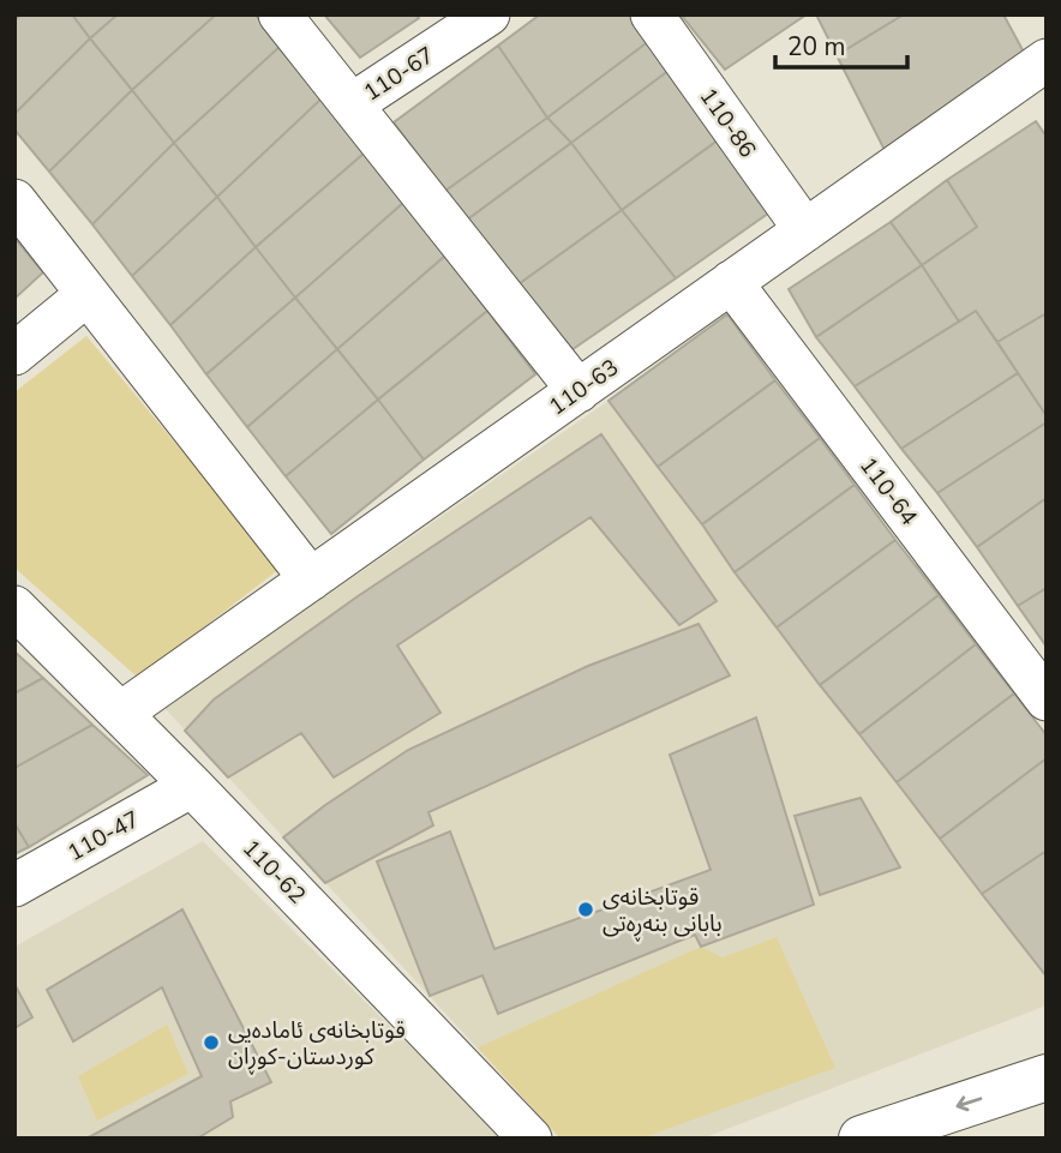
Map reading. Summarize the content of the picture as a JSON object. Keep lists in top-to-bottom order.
{
  "streets": {
    "street": [
      "110-67",
      "110-86",
      "110-63",
      "110-64",
      "110-47",
      "110-62"
    ]
  },
  "crossings": [
    ["110-86", "110-63"],
    ["110-63", "110-64"],
    ["110-63", "110-62"],
    ["110-47", "110-62"]
  ],
  "places": ["قوتابخانەی بابانی بنەڕەتی", "قوتابخانەی ئامادەیی کوردستان-کوڕان"],
  "scale_bar": "20 m"
}
